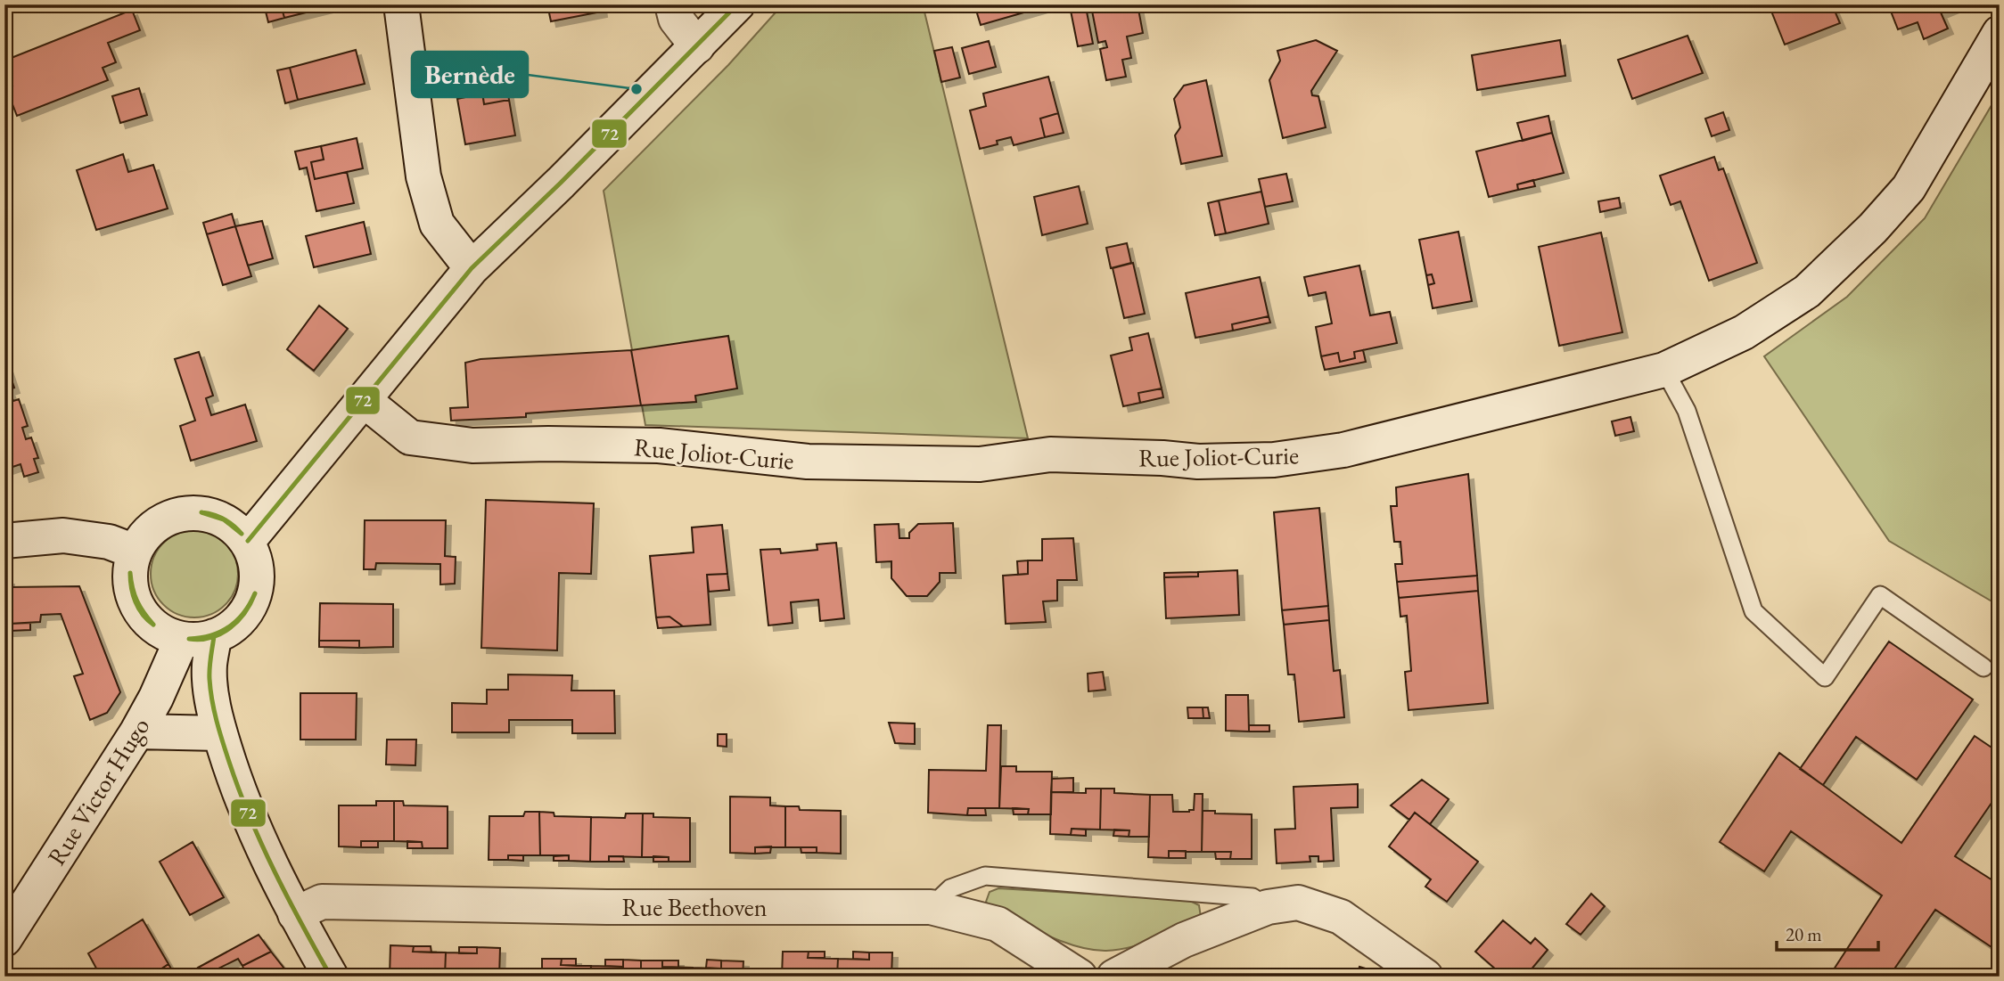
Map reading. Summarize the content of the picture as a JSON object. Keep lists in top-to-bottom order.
{
  "streets": {
    "street": ["Rue Joliot-Curie", "Rue Victor Hugo", "Rue Beethoven"]
  },
  "places": ["Bernède"],
  "lines": ["transit line 72"],
  "scale_bar": "20 m"
}
